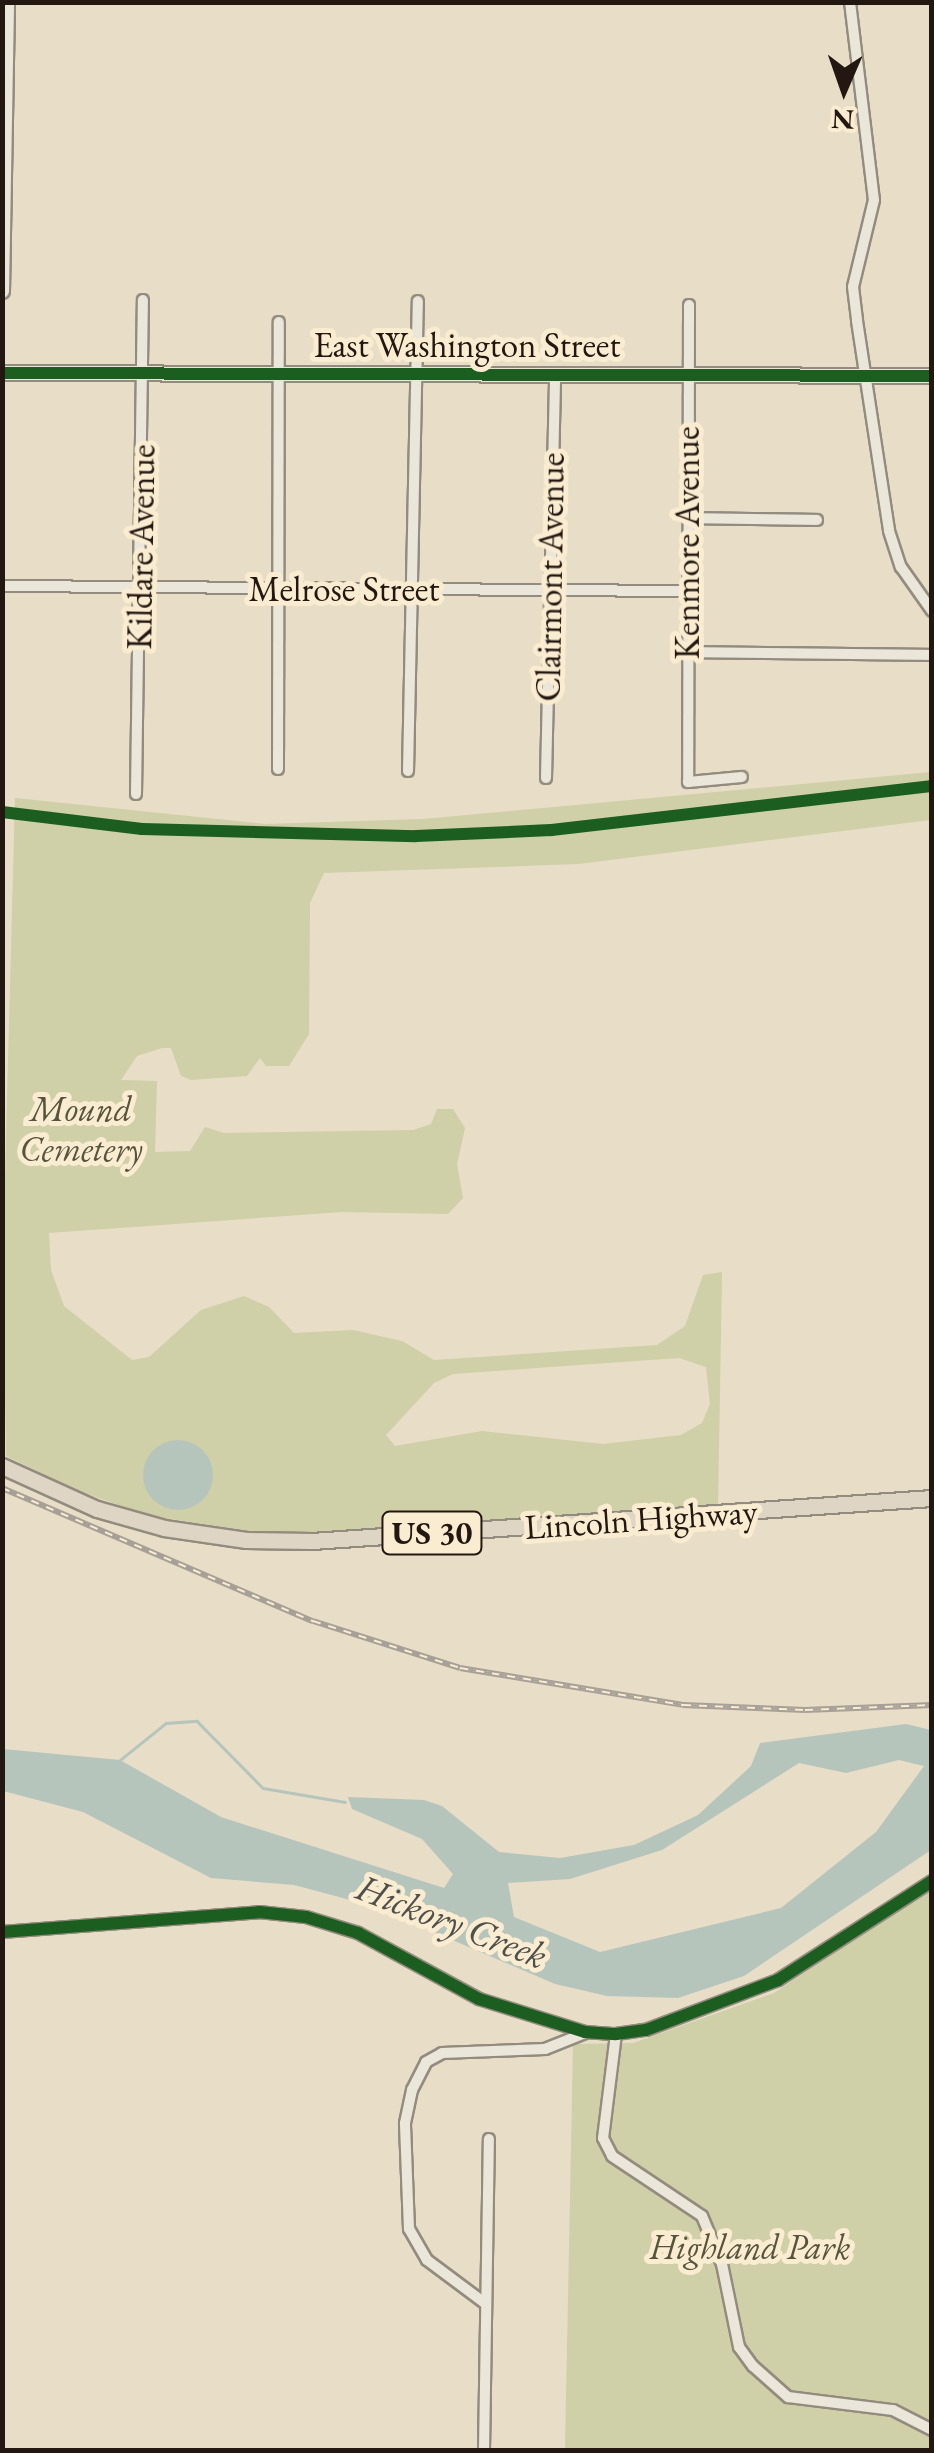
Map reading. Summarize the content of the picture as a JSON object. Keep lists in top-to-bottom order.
{
  "streets": {
    "main road": ["Lincoln Highway", "US 30"],
    "street": [
      "East Washington Street",
      "Kenmore Avenue",
      "Kildare Avenue",
      "Clairmont Avenue",
      "Melrose Street"
    ]
  },
  "crossings": [
    ["East Washington Street", "Kenmore Avenue"],
    ["East Washington Street", "Kildare Avenue"],
    ["East Washington Street", "Clairmont Avenue"],
    ["Kenmore Avenue", "Melrose Street"],
    ["Kildare Avenue", "Melrose Street"],
    ["Clairmont Avenue", "Melrose Street"]
  ],
  "water": ["Hickory Creek"],
  "parks": ["Mound Cemetery", "Highland Park"],
  "north": "bottom"
}
